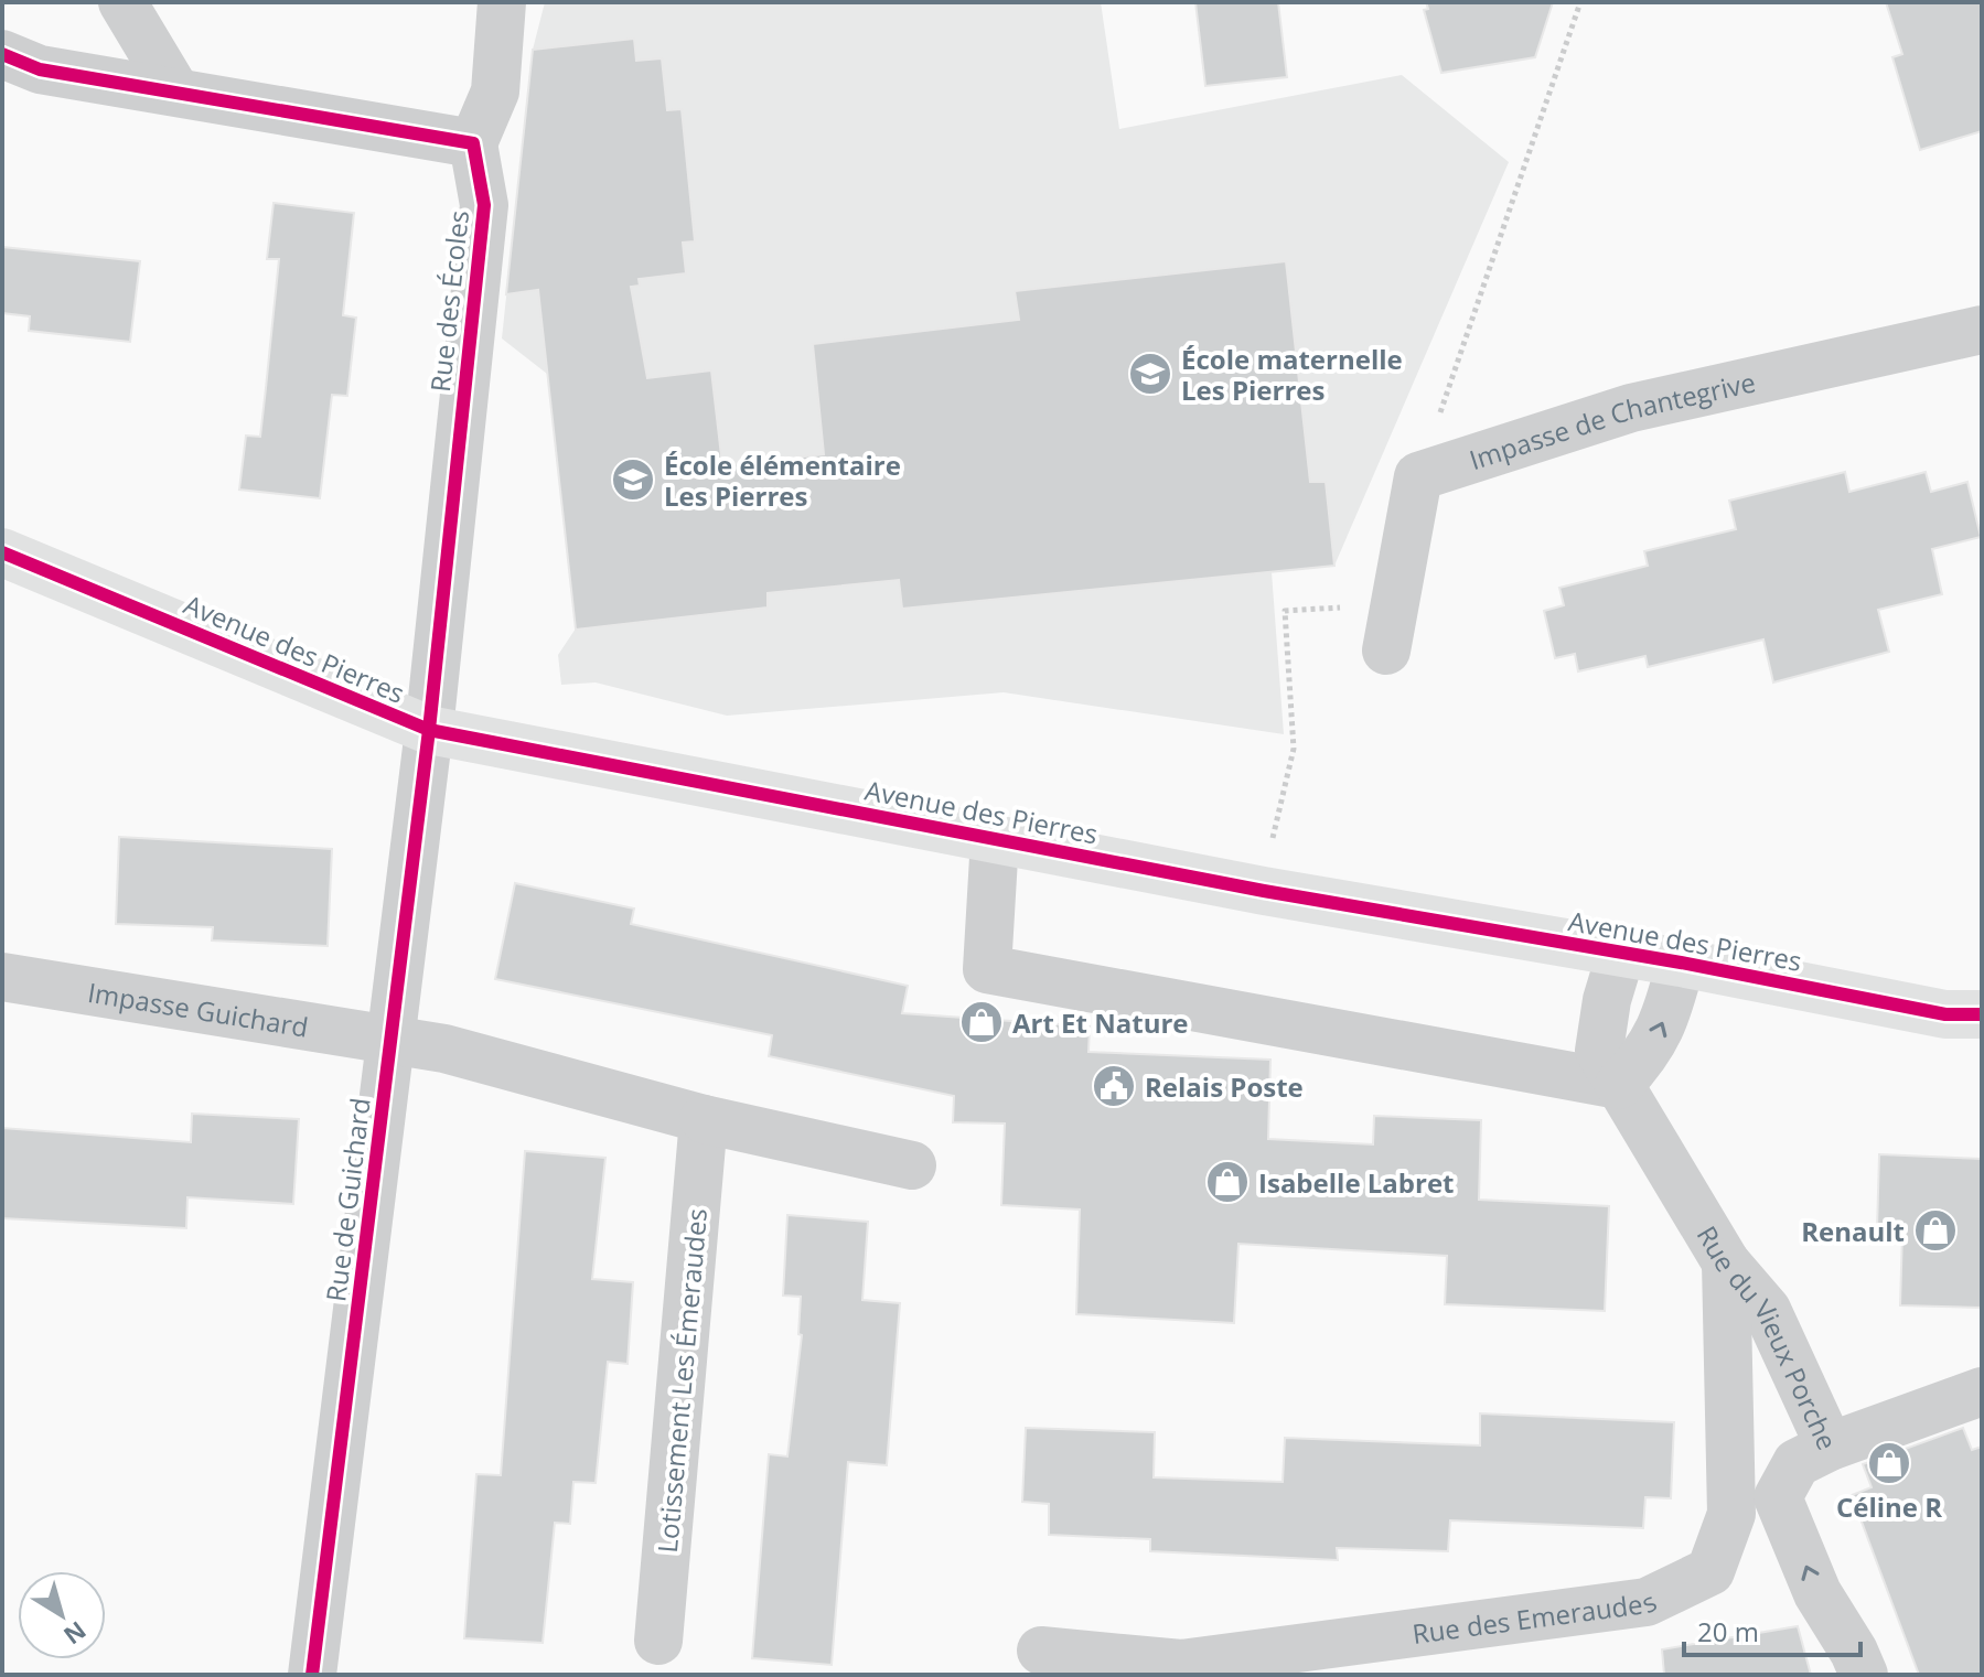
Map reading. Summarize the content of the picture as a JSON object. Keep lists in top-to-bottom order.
{
  "streets": {
    "street": [
      "Rue des Écoles",
      "Impasse de Chantegrive",
      "Avenue des Pierres",
      "Impasse Guichard",
      "Rue de Guichard",
      "Rue du Vieux Porche",
      "Lotissement Les Émeraudes",
      "Rue des Emeraudes"
    ]
  },
  "crossings": [
    ["Rue des Écoles", "Avenue des Pierres"],
    ["Rue des Écoles", "Rue de Guichard"],
    ["Avenue des Pierres", "Rue de Guichard"],
    ["Avenue des Pierres", "Rue du Vieux Porche"],
    ["Impasse Guichard", "Rue de Guichard"],
    ["Rue du Vieux Porche", "Rue des Emeraudes"]
  ],
  "places": {
    "school or university": ["École maternelle Les Pierres", "École élémentaire Les Pierres"],
    "shop": [
      "Art Et Nature",
      "Isabelle Labret",
      "Renault",
      "Céline R"
    ],
    "public building": ["Relais Poste"]
  },
  "scale_bar": "20 m",
  "north": "bottom right"
}
